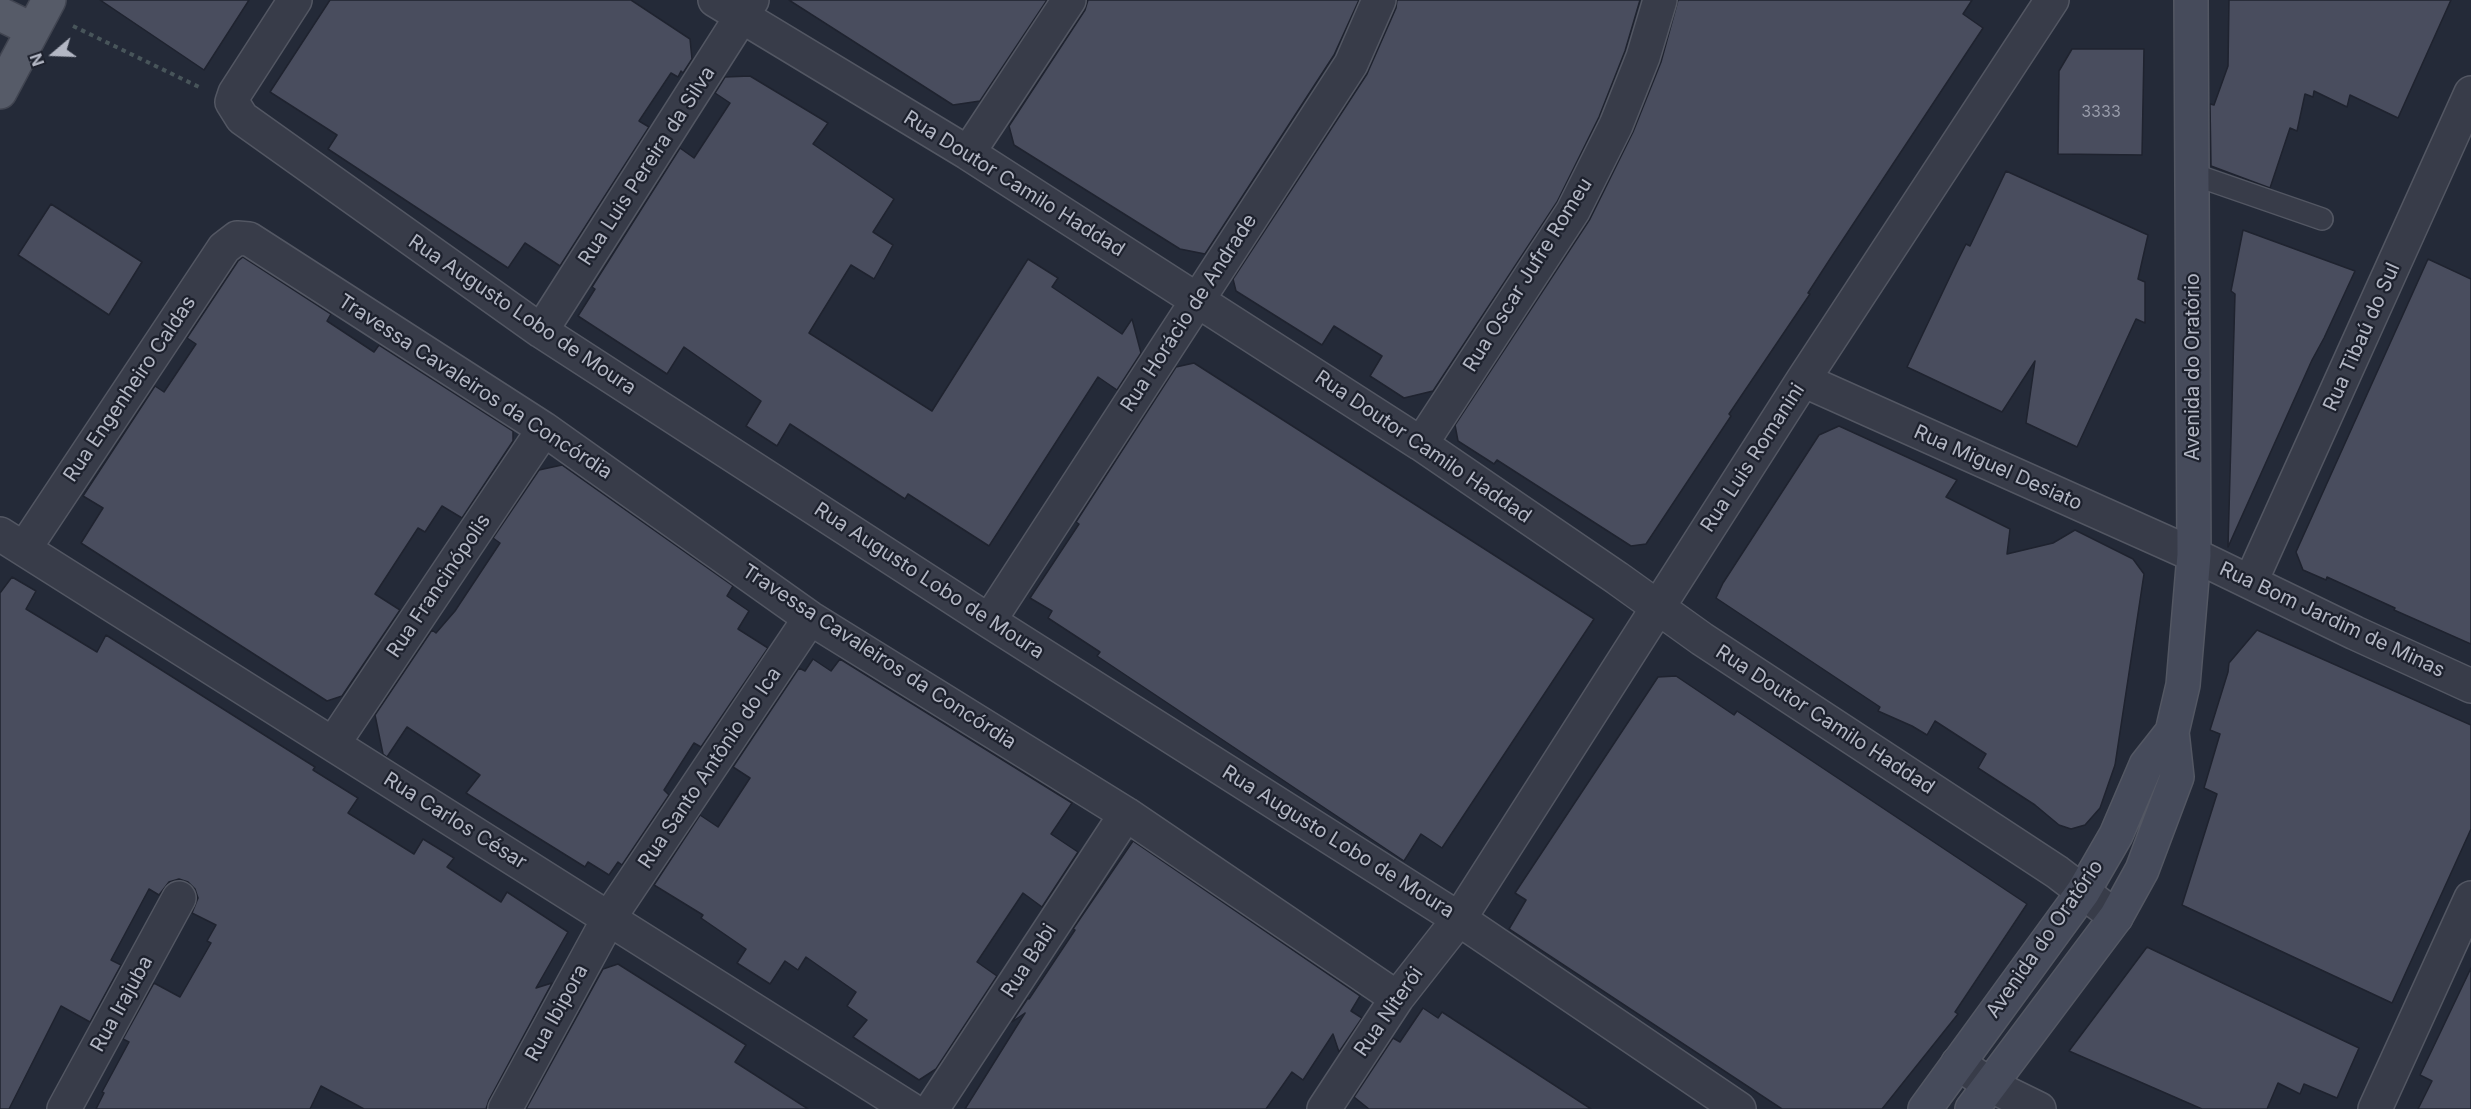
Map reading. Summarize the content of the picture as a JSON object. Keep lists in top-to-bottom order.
{
  "streets": {
    "main road": ["Avenida do Oratório"],
    "street": [
      "Rua Luis Pereira da Silva",
      "Rua Doutor Camilo Haddad",
      "Rua Oscar Jufre Romeu",
      "Rua Horácio de Andrade",
      "Rua Augusto Lobo de Moura",
      "Rua Tibaú do Sul",
      "Travessa Cavaleiros da Concórdia",
      "Rua Engenheiro Caldas",
      "Rua Luis Romanini",
      "Rua Miguel Desiato",
      "Rua Francinópolis",
      "Rua Bom Jardim de Minas",
      "Rua Santo Antônio do Ica",
      "Rua Carlos César",
      "Rua Babi",
      "Rua Irajuba",
      "Rua Niterói",
      "Rua Ibipora"
    ]
  },
  "crossings": [
    ["Rua Luis Pereira da Silva", "Rua Doutor Camilo Haddad"],
    ["Rua Luis Pereira da Silva", "Rua Augusto Lobo de Moura"],
    ["Rua Doutor Camilo Haddad", "Rua Oscar Jufre Romeu"],
    ["Rua Doutor Camilo Haddad", "Rua Horácio de Andrade"],
    ["Rua Doutor Camilo Haddad", "Avenida do Oratório"],
    ["Rua Doutor Camilo Haddad", "Rua Luis Romanini"],
    ["Rua Horácio de Andrade", "Rua Augusto Lobo de Moura"],
    ["Rua Augusto Lobo de Moura", "Rua Luis Romanini"],
    ["Rua Augusto Lobo de Moura", "Rua Niterói"],
    ["Rua Tibaú do Sul", "Rua Bom Jardim de Minas"],
    ["Avenida do Oratório", "Rua Miguel Desiato"],
    ["Avenida do Oratório", "Rua Bom Jardim de Minas"],
    ["Travessa Cavaleiros da Concórdia", "Rua Engenheiro Caldas"],
    ["Travessa Cavaleiros da Concórdia", "Rua Francinópolis"],
    ["Travessa Cavaleiros da Concórdia", "Rua Santo Antônio do Ica"],
    ["Travessa Cavaleiros da Concórdia", "Rua Babi"],
    ["Travessa Cavaleiros da Concórdia", "Rua Niterói"],
    ["Rua Engenheiro Caldas", "Rua Carlos César"],
    ["Rua Luis Romanini", "Rua Miguel Desiato"],
    ["Rua Luis Romanini", "Rua Niterói"],
    ["Rua Miguel Desiato", "Rua Bom Jardim de Minas"],
    ["Rua Francinópolis", "Rua Carlos César"],
    ["Rua Santo Antônio do Ica", "Rua Carlos César"],
    ["Rua Santo Antônio do Ica", "Rua Ibipora"],
    ["Rua Carlos César", "Rua Ibipora"]
  ],
  "house_numbers": ["3333"],
  "north": "left"
}
